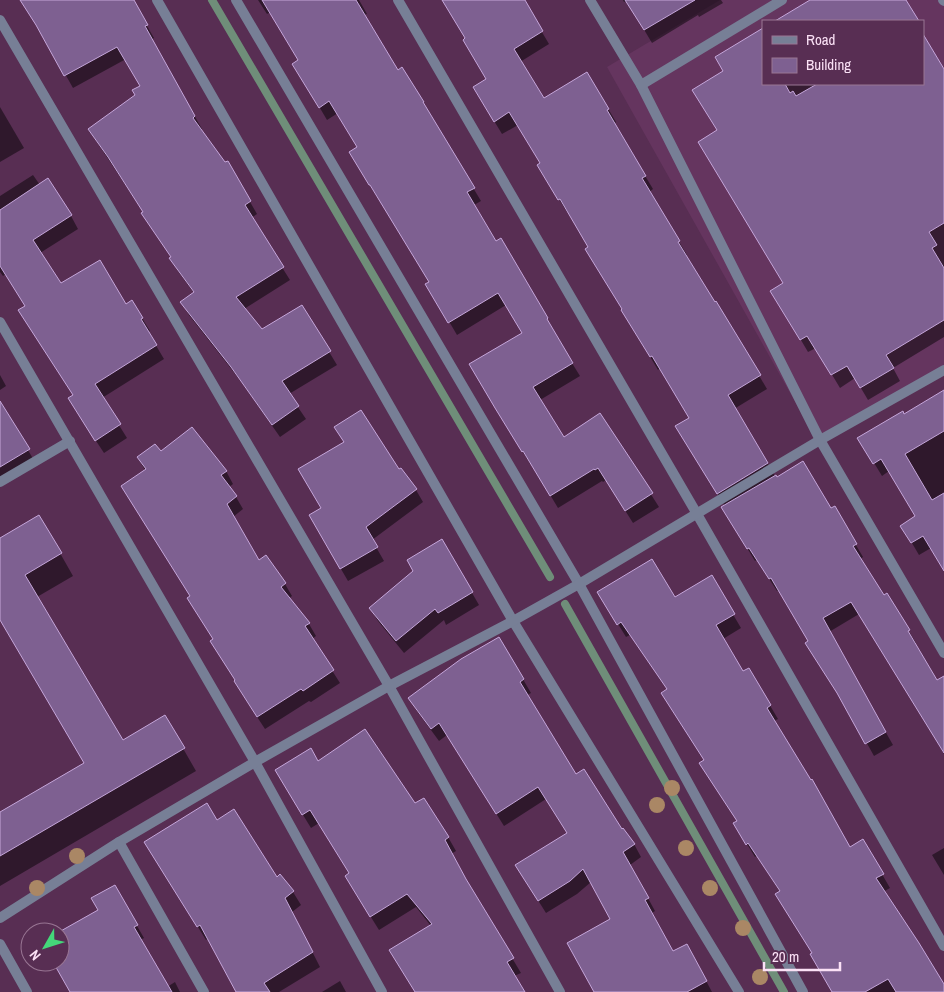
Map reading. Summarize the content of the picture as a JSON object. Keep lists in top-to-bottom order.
{
  "legend": ["Road", "Building"],
  "scale_bar": "20 m",
  "north": "bottom left"
}
